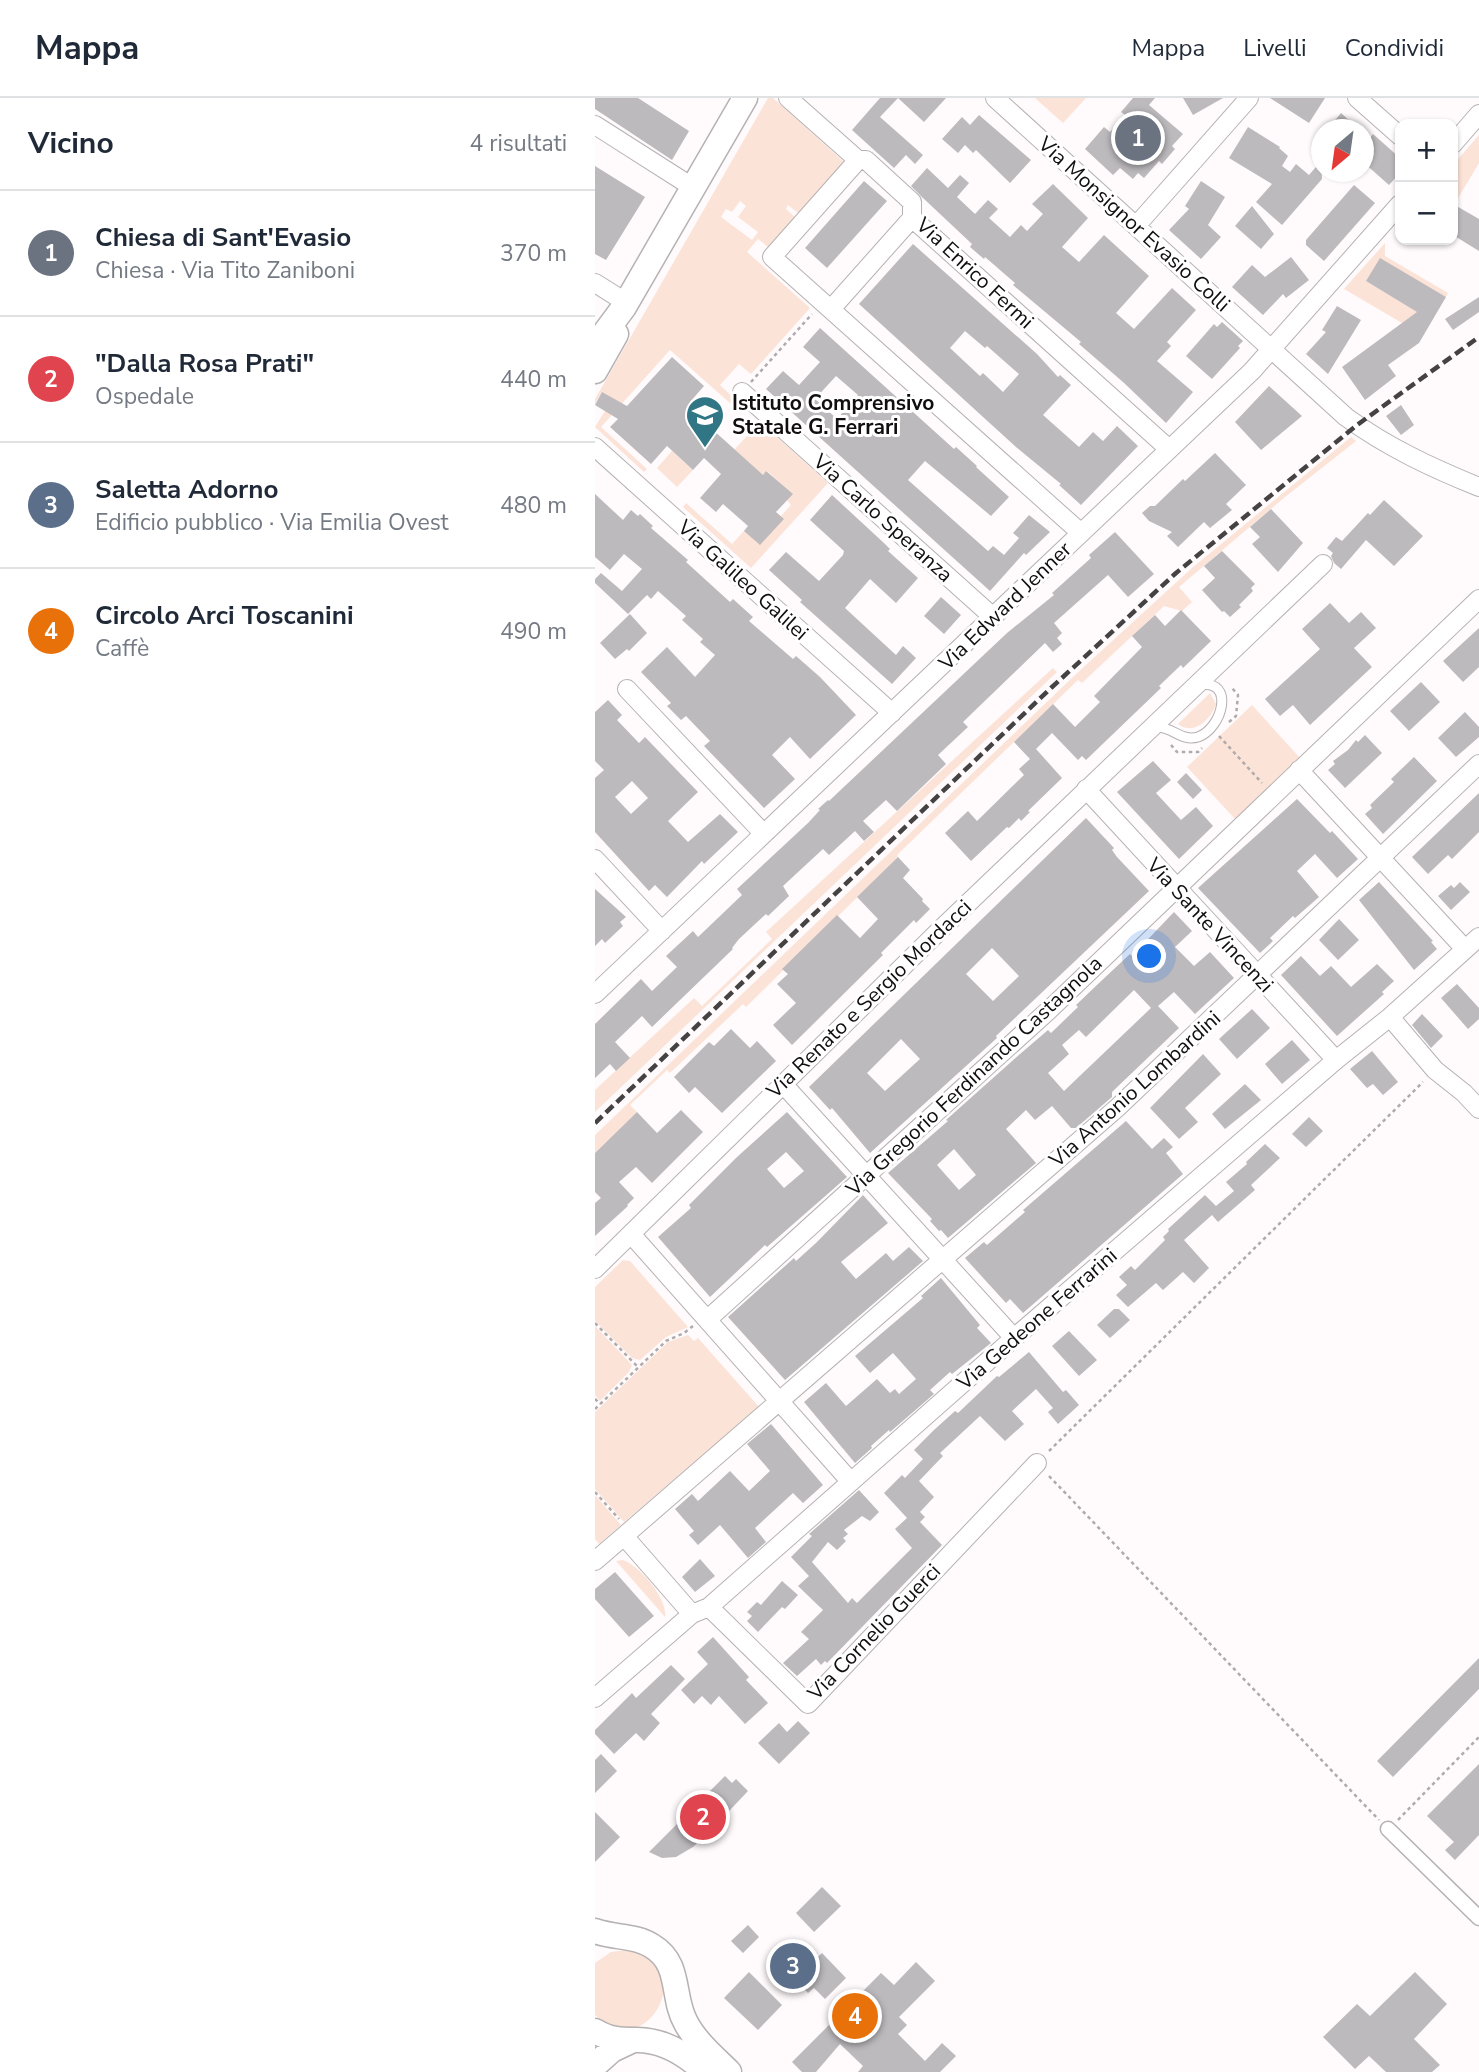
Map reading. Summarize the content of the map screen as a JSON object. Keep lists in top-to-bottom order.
{
  "streets": {
    "street": [
      "Via Monsignor Evasio Colli",
      "Via Enrico Fermi",
      "Via Carlo Speranza",
      "Via Galileo Galilei",
      "Via Edward Jenner",
      "Via Sante Vincenzi",
      "Via Renato e Sergio Mordacci",
      "Via Gregorio Ferdinando Castagnola",
      "Via Antonio Lombardini",
      "Via Gedeone Ferrarini",
      "Via Cornelio Guerci"
    ]
  },
  "crossings": [
    ["Via Monsignor Evasio Colli", "Via Edward Jenner"],
    ["Via Enrico Fermi", "Via Edward Jenner"],
    ["Via Carlo Speranza", "Via Edward Jenner"],
    ["Via Galileo Galilei", "Via Edward Jenner"],
    ["Via Sante Vincenzi", "Via Renato e Sergio Mordacci"],
    ["Via Sante Vincenzi", "Via Gregorio Ferdinando Castagnola"],
    ["Via Sante Vincenzi", "Via Antonio Lombardini"],
    ["Via Sante Vincenzi", "Via Gedeone Ferrarini"],
    ["Via Gedeone Ferrarini", "Via Cornelio Guerci"]
  ],
  "places": {
    "school or university": ["Istituto Comprensivo Statale G. Ferrari"]
  },
  "north": "bottom left",
  "page": {
    "header": "Mappa",
    "nav": ["Mappa", "Livelli", "Condividi"],
    "heading": ["Vicino", "4 risultati"],
    "pins": [
      "1",
      "2",
      "3",
      "4"
    ],
    "map_buttons": ["+", "−"],
    "list": [
      {
        "mark": "1",
        "name": "Chiesa di Sant'Evasio",
        "note": "Chiesa · Via Tito Zaniboni",
        "value": "370 m"
      },
      {
        "mark": "2",
        "name": "\"Dalla Rosa Prati\"",
        "note": "Ospedale",
        "value": "440 m"
      },
      {
        "mark": "3",
        "name": "Saletta Adorno",
        "note": "Edificio pubblico · Via Emilia Ovest",
        "value": "480 m"
      },
      {
        "mark": "4",
        "name": "Circolo Arci Toscanini",
        "note": "Caffè",
        "value": "490 m"
      }
    ]
  }
}
